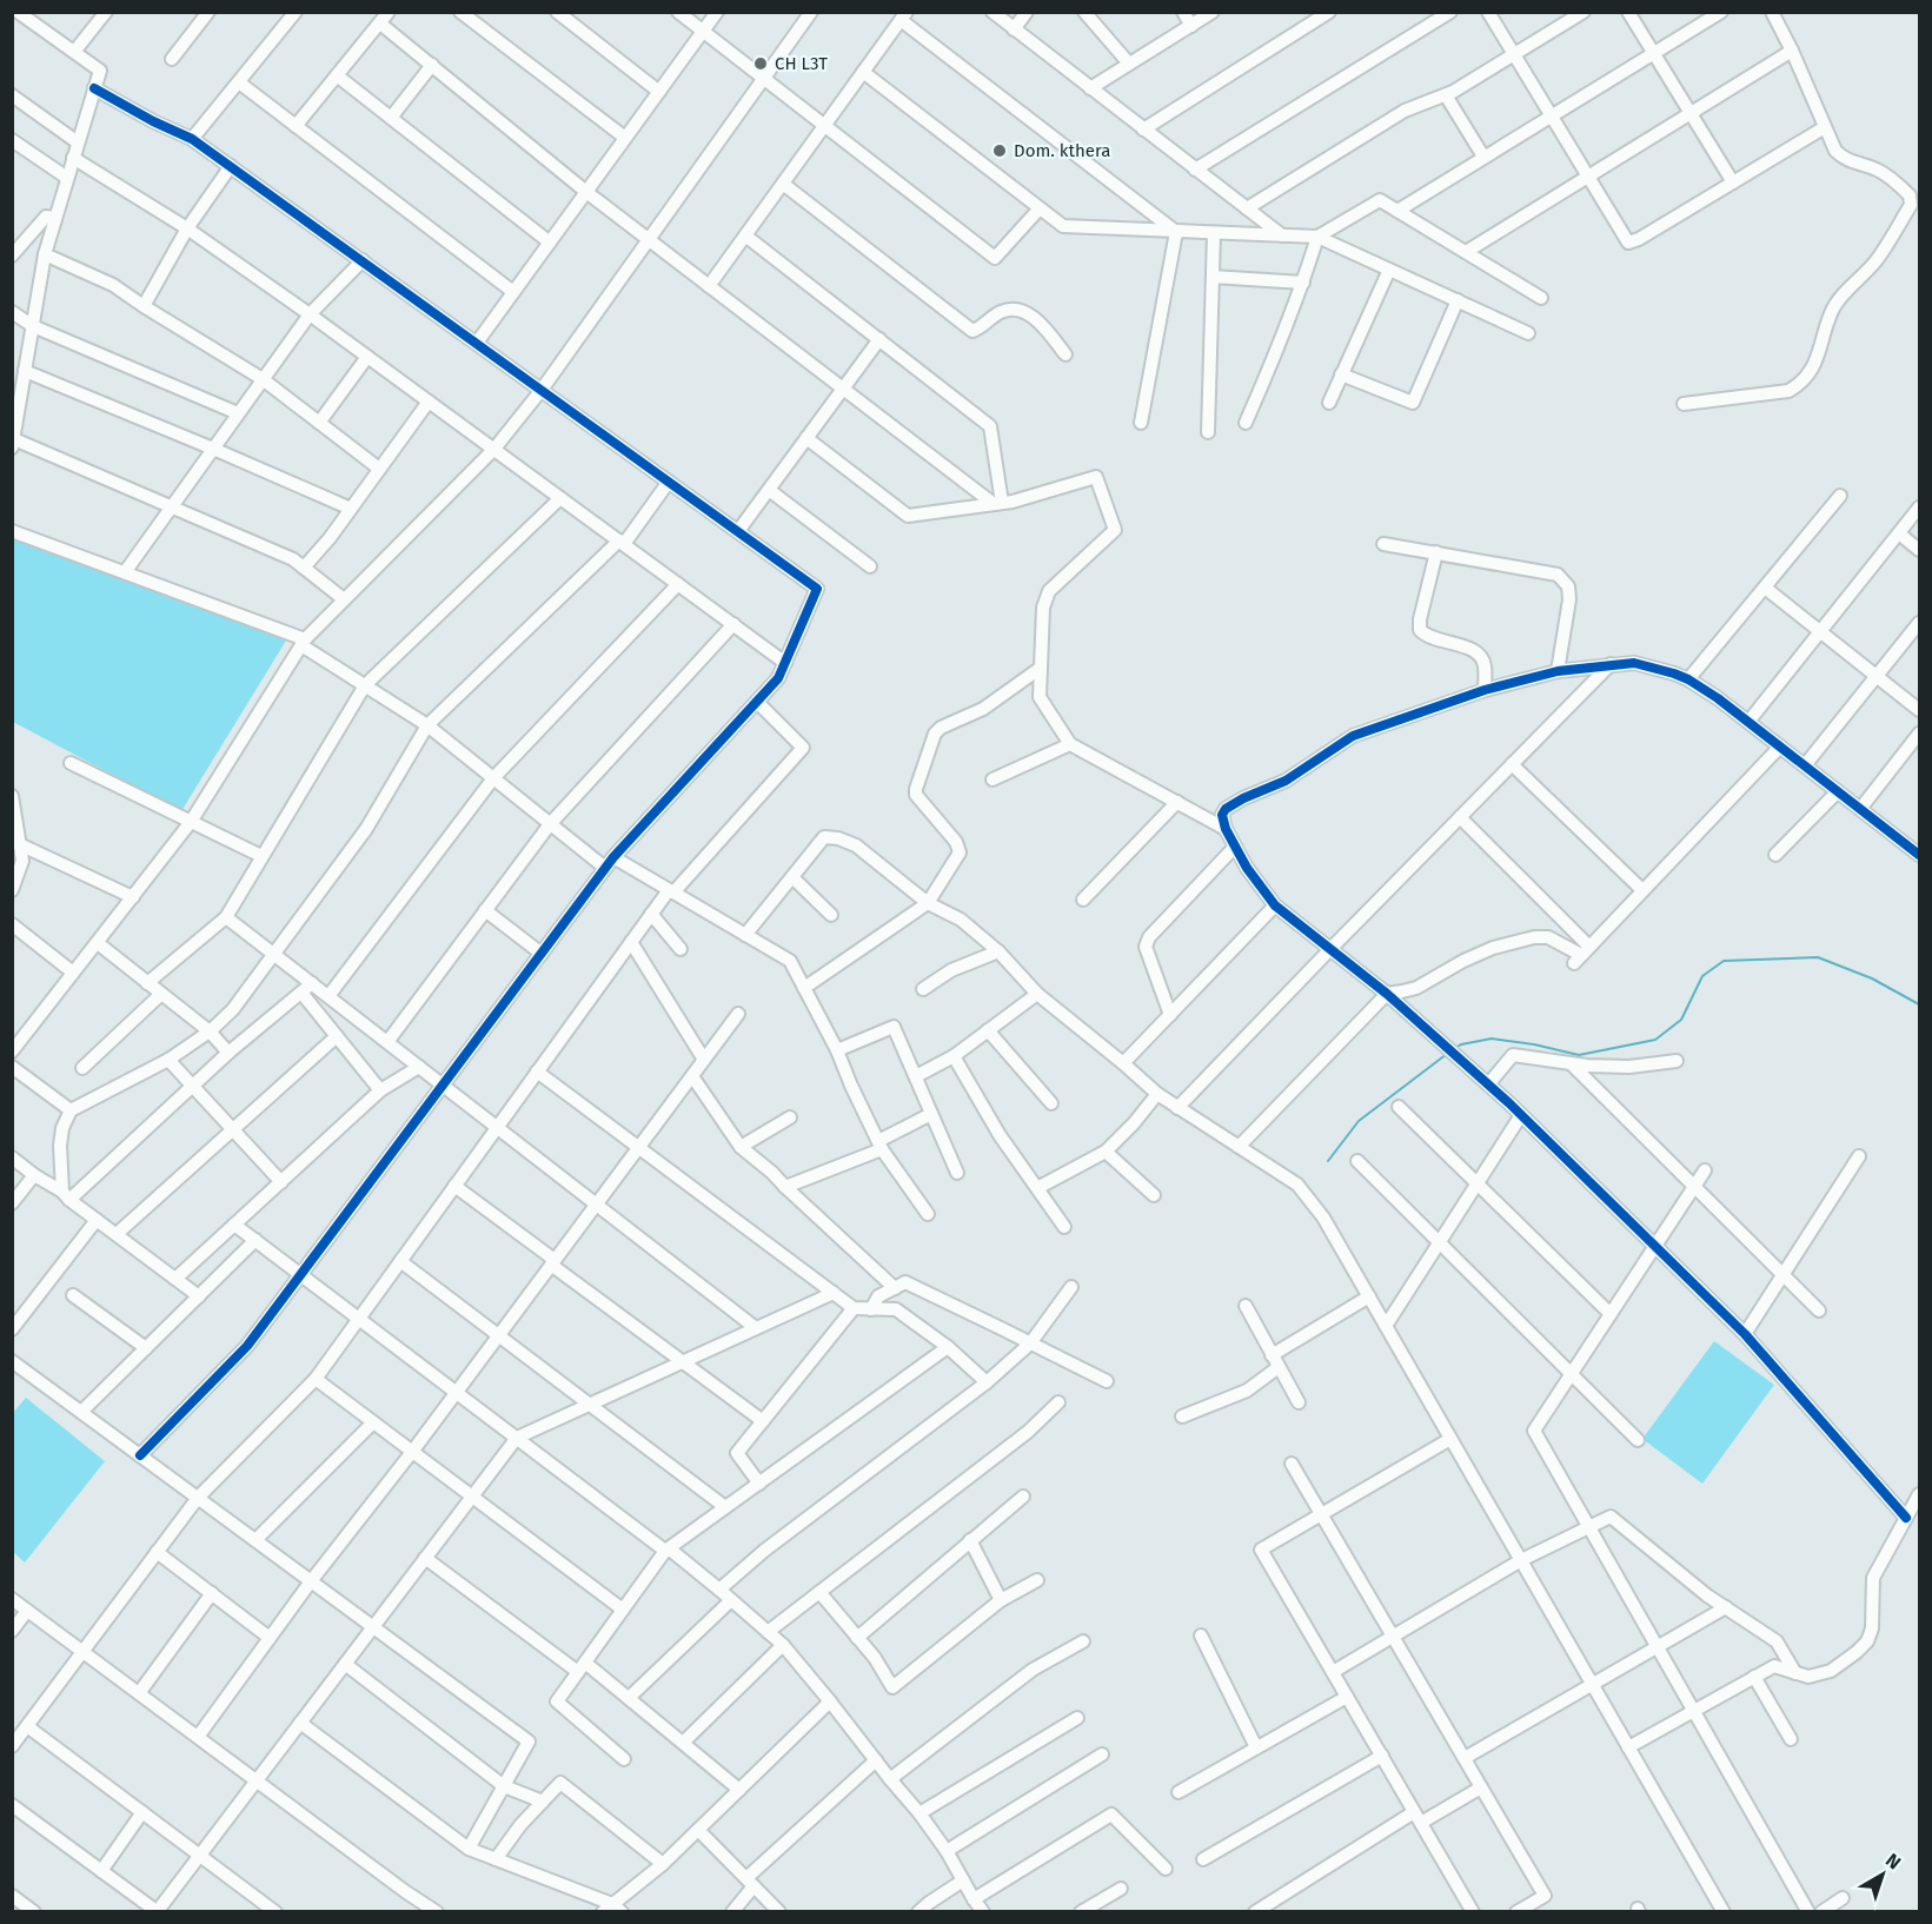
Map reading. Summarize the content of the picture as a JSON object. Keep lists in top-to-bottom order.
{
  "places": ["CH L3T", "Dom. kthera"],
  "north": "top right"
}
